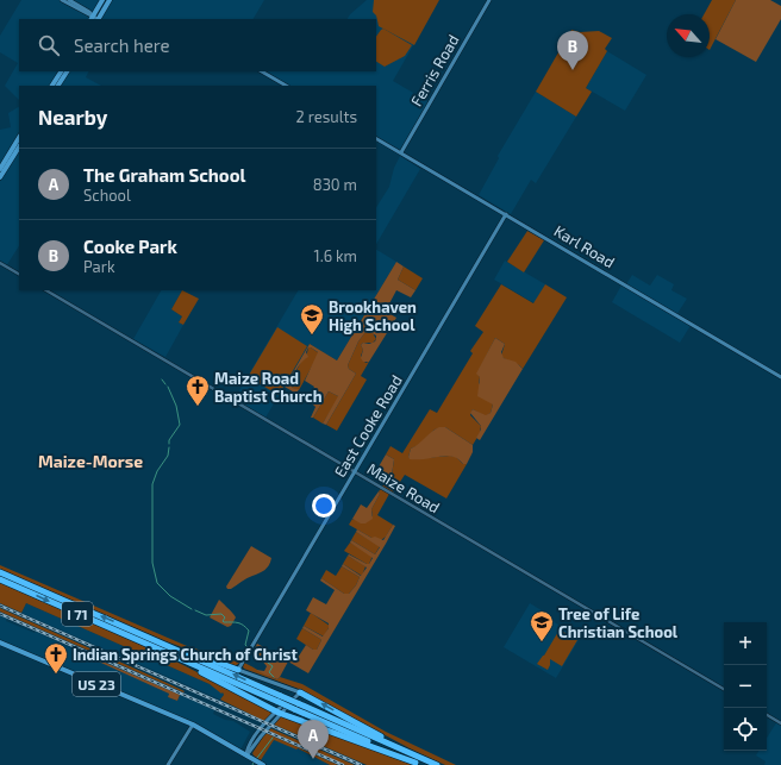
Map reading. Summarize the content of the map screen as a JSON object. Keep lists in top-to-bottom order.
{
  "streets": {
    "highway": ["I 71"],
    "main road": [
      "Ferris Road",
      "Karl Road",
      "East Cooke Road",
      "US 23"
    ],
    "street": ["Maize Road"]
  },
  "crossings": [
    ["Ferris Road", "Karl Road"],
    ["Karl Road", "East Cooke Road"],
    ["East Cooke Road", "Maize Road"]
  ],
  "districts": ["Maize-Morse"],
  "places": {
    "school or university": ["Brookhaven High School", "Tree of Life Christian School"],
    "church": ["Maize Road Baptist Church", "Indian Springs Church of Christ"]
  },
  "north": "top left",
  "page": {
    "search": "Search here",
    "pins": ["B", "A"],
    "heading": ["Nearby", "2 results"],
    "list": [
      {
        "mark": "A",
        "name": "The Graham School",
        "note": "School",
        "value": "830 m"
      },
      {
        "mark": "B",
        "name": "Cooke Park",
        "note": "Park",
        "value": "1.6 km"
      }
    ],
    "map_buttons": ["+", "−"]
  }
}
